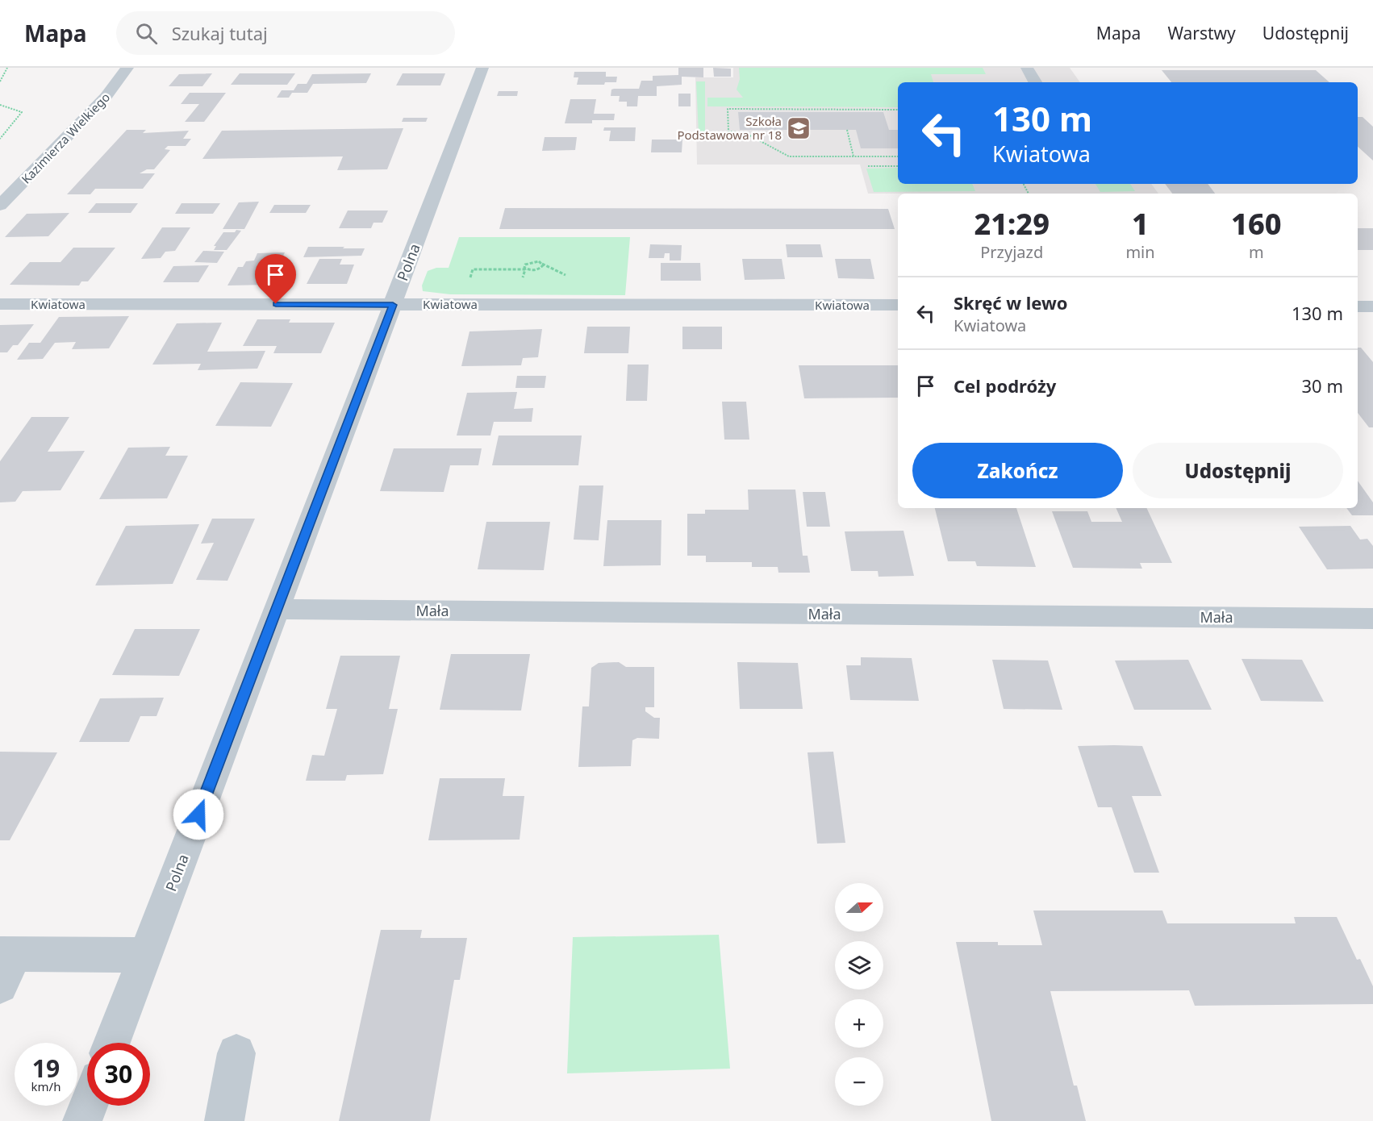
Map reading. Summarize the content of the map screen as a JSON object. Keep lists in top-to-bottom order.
{
  "streets": {
    "street": [
      "Kazimierza Wielkiego",
      "Polna",
      "Kwiatowa",
      "Mała"
    ]
  },
  "crossings": [
    ["Polna", "Kwiatowa"],
    ["Polna", "Mała"]
  ],
  "places": {
    "school or university": ["Szkoła Podstawowa nr 18"]
  },
  "north": "right",
  "page": {
    "header": "Mapa",
    "search": "Szukaj tutaj",
    "nav": ["Mapa", "Warstwy", "Udostępnij"],
    "turn": ["130 m", "Kwiatowa"],
    "eta": [
      "21:29",
      "Przyjazd",
      "1",
      "min",
      "160",
      "m"
    ],
    "list": [
      {
        "name": "Skręć w lewo",
        "note": "Kwiatowa",
        "value": "130 m"
      },
      {
        "name": "Cel podróży",
        "value": "30 m"
      }
    ],
    "buttons": ["Zakończ", "Udostępnij"],
    "map_buttons": ["+", "−"],
    "speed": "19 km/h",
    "limit": "30"
  }
}
